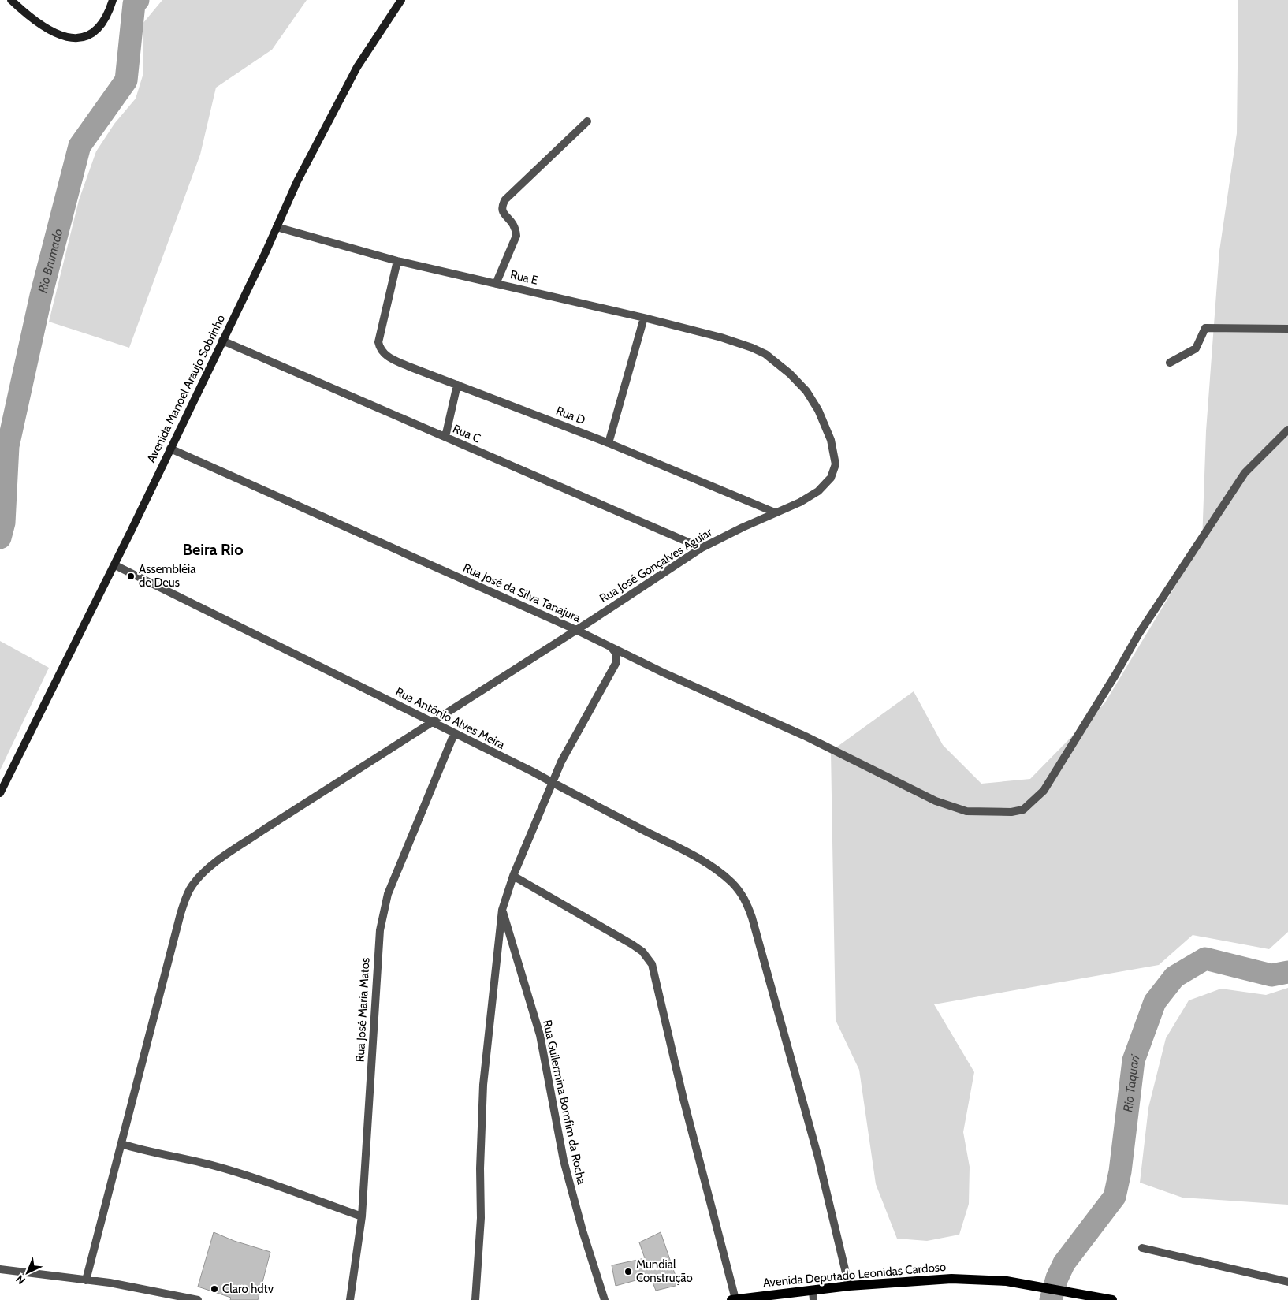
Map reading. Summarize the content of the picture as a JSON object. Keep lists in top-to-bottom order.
{
  "streets": {
    "main road": ["Avenida Deputado Leonidas Cardoso"],
    "street": [
      "Rua E",
      "Avenida Manoel Araujo Sobrinho",
      "Rua D",
      "Rua C",
      "Rua José Gonçalves Aguiar",
      "Rua José da Silva Tanajura",
      "Rua Antônio Alves Meira",
      "Rua José Maria Matos",
      "Rua Guilermina Bomfim da Rocha"
    ]
  },
  "crossings": [
    ["Rua E", "Avenida Manoel Araujo Sobrinho"],
    ["Rua E", "Rua D"],
    ["Rua E", "Rua José Gonçalves Aguiar"],
    ["Avenida Manoel Araujo Sobrinho", "Rua C"],
    ["Avenida Manoel Araujo Sobrinho", "Rua José da Silva Tanajura"],
    ["Avenida Manoel Araujo Sobrinho", "Rua Antônio Alves Meira"],
    ["Rua D", "Rua José Gonçalves Aguiar"],
    ["Rua C", "Rua José Gonçalves Aguiar"],
    ["Rua José Gonçalves Aguiar", "Rua José da Silva Tanajura"],
    ["Rua José Gonçalves Aguiar", "Rua Antônio Alves Meira"],
    ["Rua Antônio Alves Meira", "Rua José Maria Matos"],
    ["Rua Antônio Alves Meira", "Avenida Deputado Leonidas Cardoso"]
  ],
  "districts": ["Beira Rio"],
  "water": ["Rio Brumado", "Rio Taquari"],
  "places": ["Assembléia de Deus", "Mundial Construção", "Claro hdtv"],
  "north": "bottom left"
}
